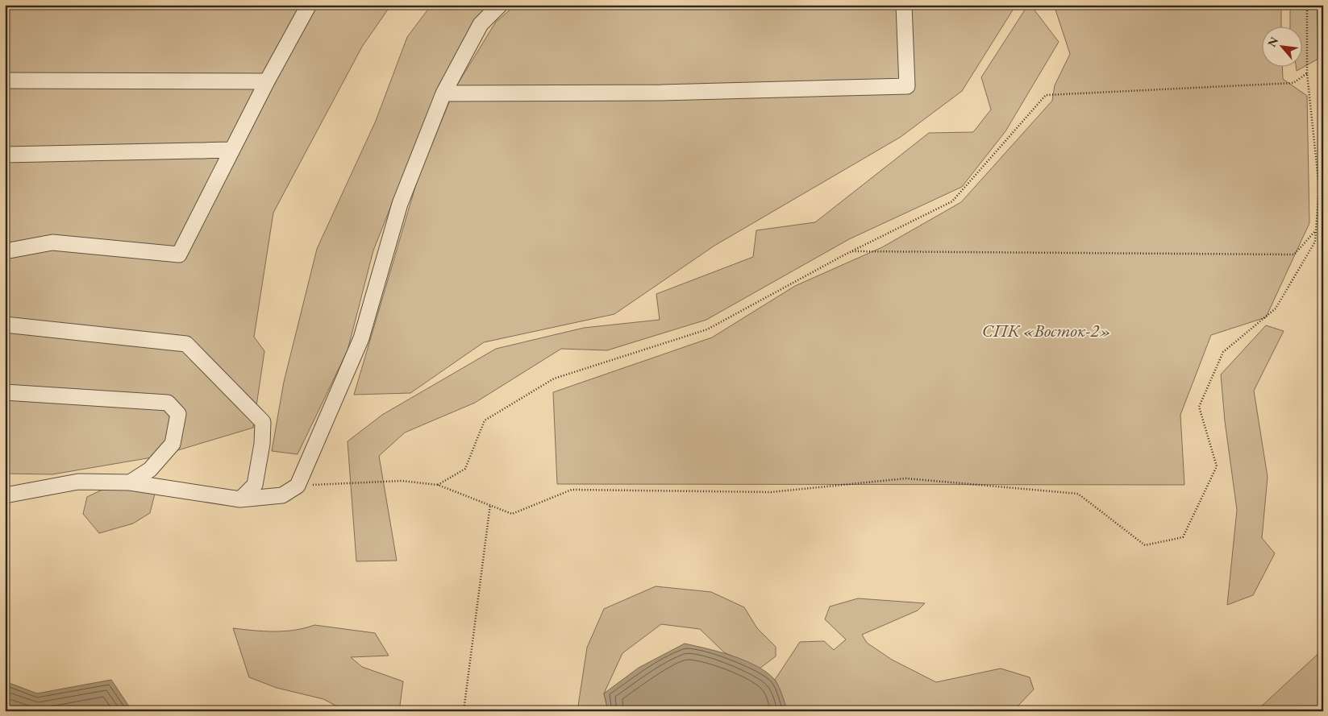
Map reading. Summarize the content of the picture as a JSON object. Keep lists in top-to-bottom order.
{
  "parks": ["СПК «Восток-2»"],
  "north": "top left"
}
